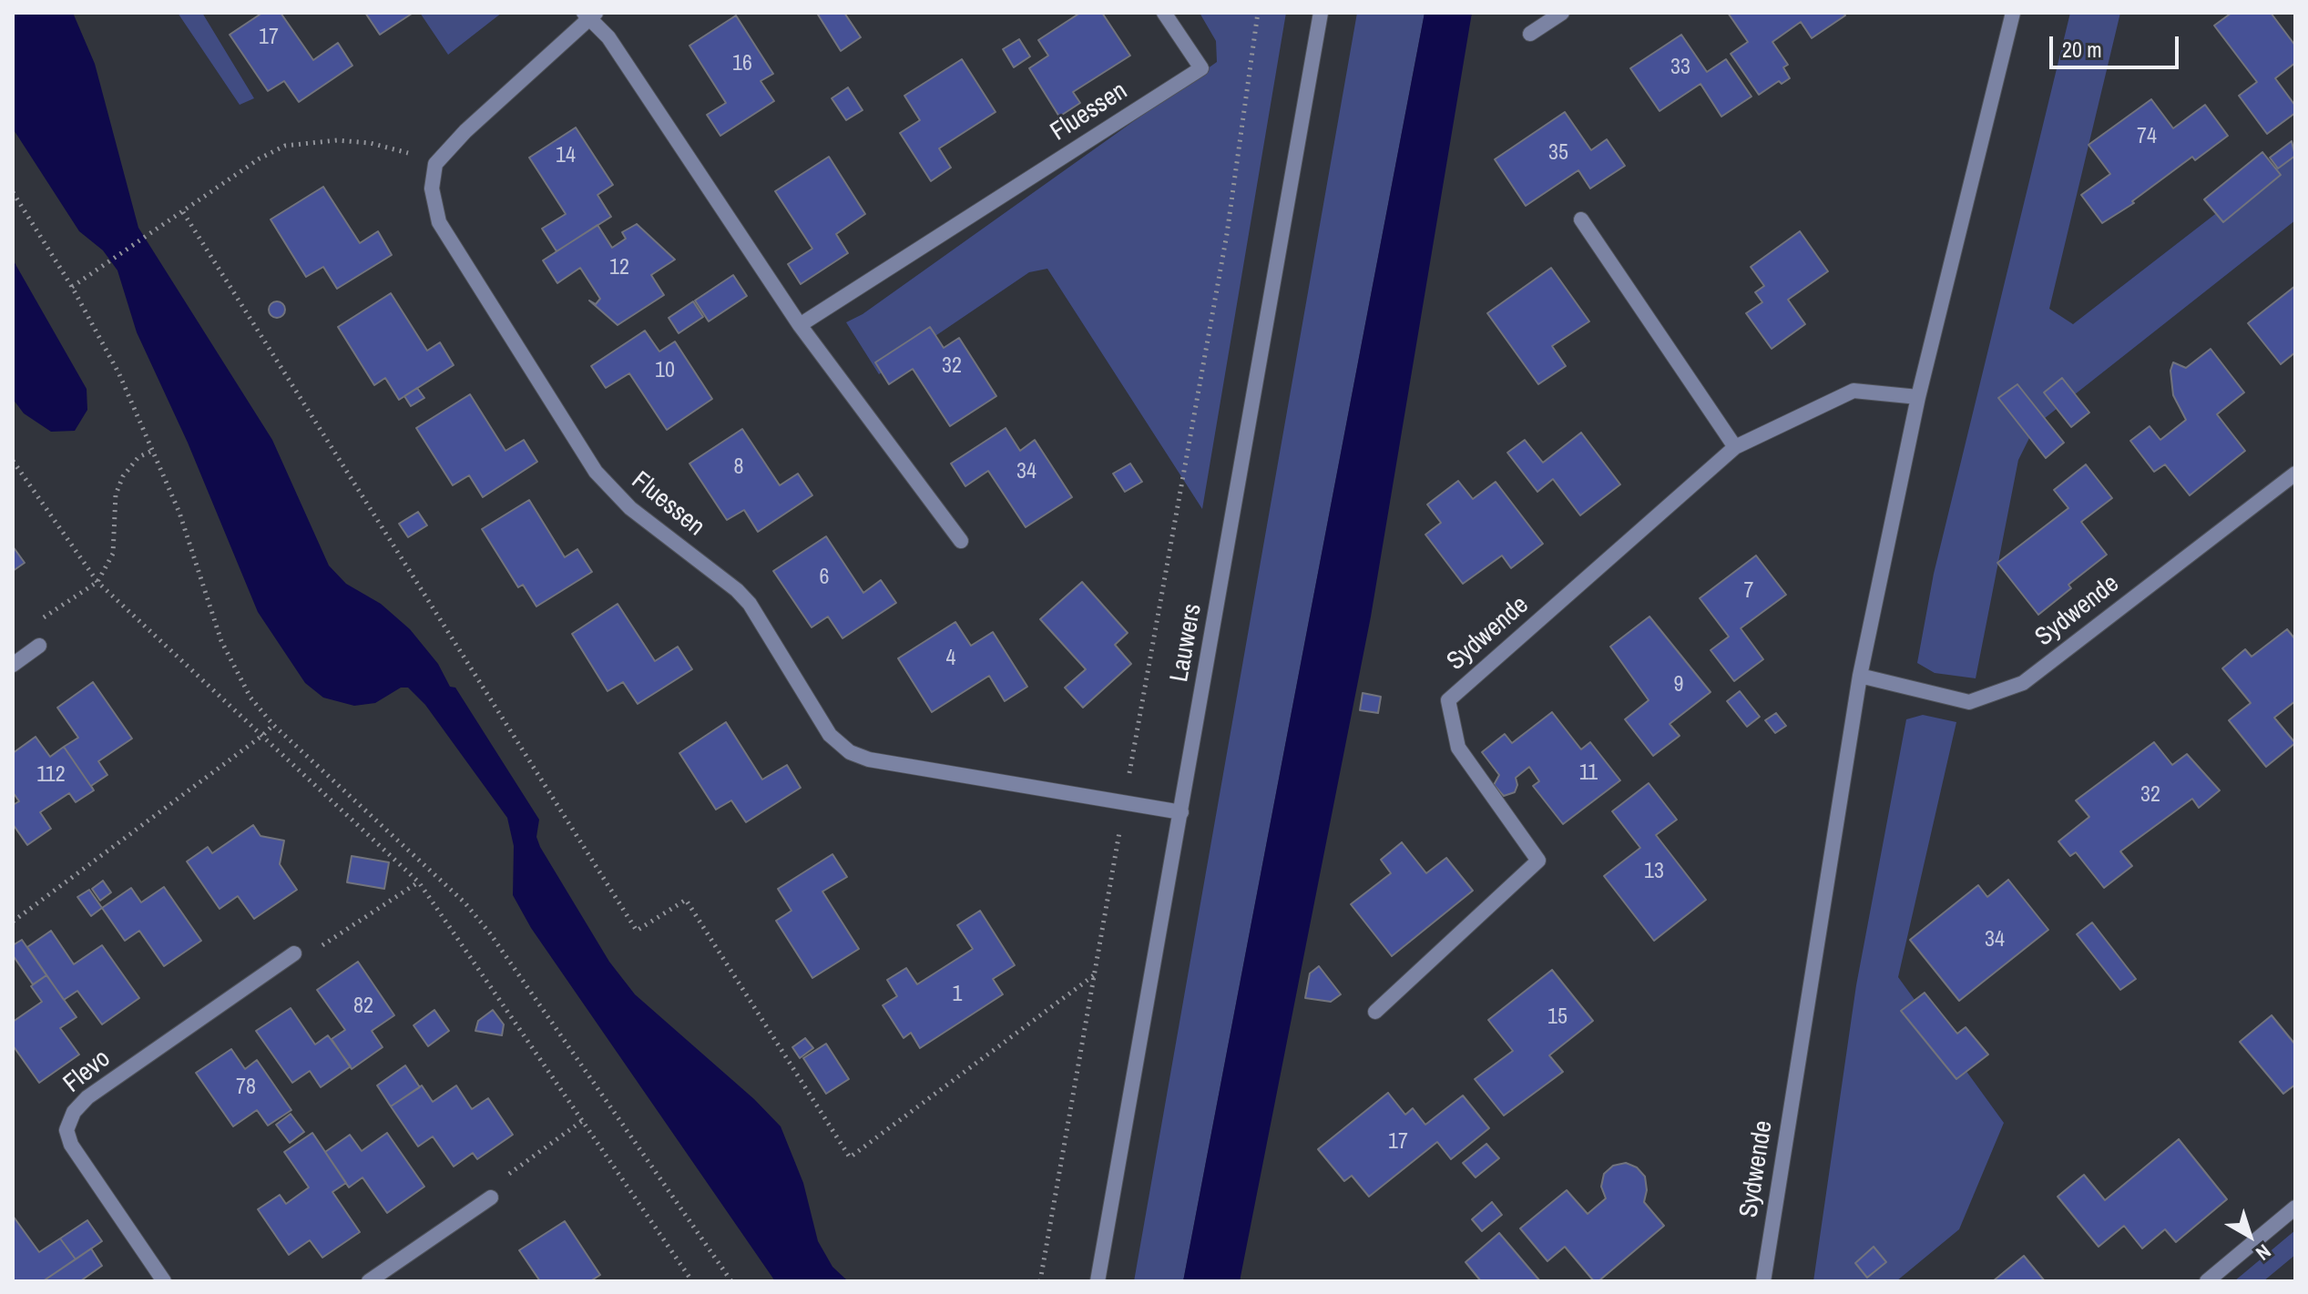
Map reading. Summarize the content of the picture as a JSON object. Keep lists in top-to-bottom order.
{
  "streets": {
    "street": [
      "Fluessen",
      "Sydwende",
      "Lauwers",
      "Flevo"
    ]
  },
  "crossings": [
    ["Fluessen", "Lauwers"]
  ],
  "house_numbers": [
    "17",
    "16",
    "33",
    "74",
    "35",
    "14",
    "12",
    "32",
    "10",
    "8",
    "34",
    "6",
    "7",
    "4",
    "9",
    "11",
    "112",
    "32",
    "13",
    "34",
    "1",
    "82",
    "15",
    "78",
    "17"
  ],
  "scale_bar": "20 m",
  "north": "bottom right"
}
